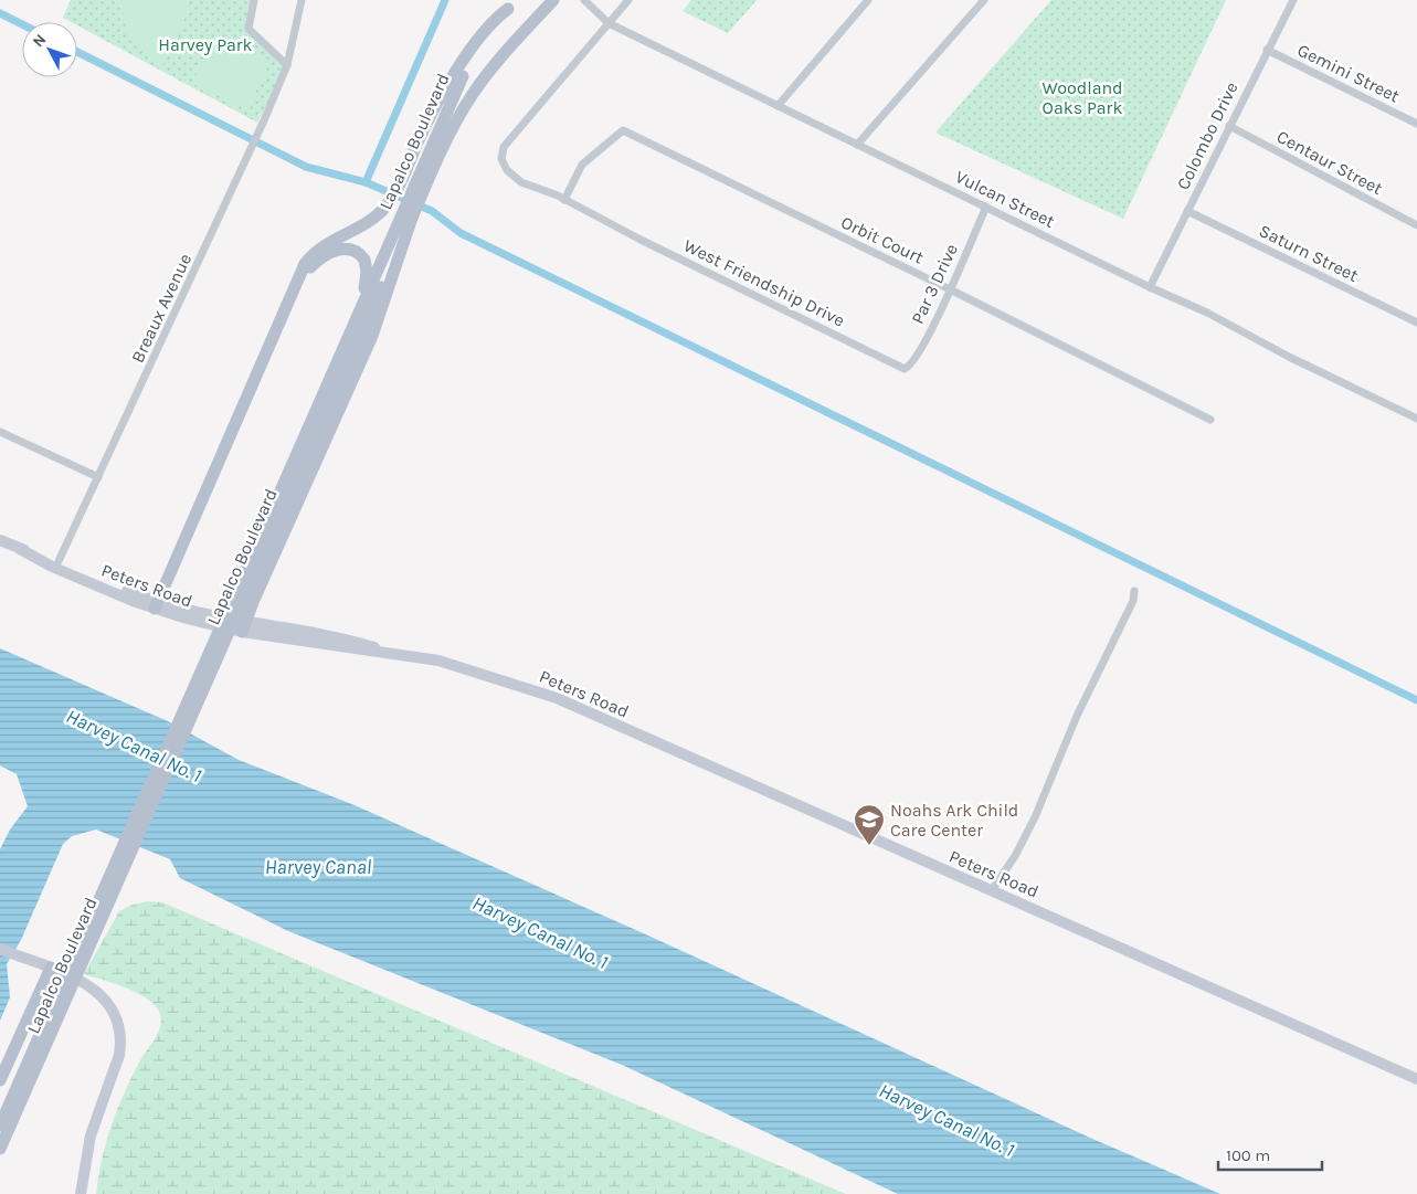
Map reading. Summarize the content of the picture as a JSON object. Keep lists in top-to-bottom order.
{
  "streets": {
    "main road": ["Lapalco Boulevard", "Peters Road"],
    "street": [
      "Gemini Street",
      "Colombo Drive",
      "Centaur Street",
      "Vulcan Street",
      "Orbit Court",
      "Saturn Street",
      "West Friendship Drive",
      "Par 3 Drive",
      "Breaux Avenue"
    ]
  },
  "crossings": [
    ["Gemini Street", "Colombo Drive"],
    ["Colombo Drive", "Centaur Street"],
    ["Colombo Drive", "Vulcan Street"],
    ["Colombo Drive", "Saturn Street"],
    ["Vulcan Street", "West Friendship Drive"],
    ["Vulcan Street", "Par 3 Drive"],
    ["Orbit Court", "West Friendship Drive"],
    ["Orbit Court", "Par 3 Drive"],
    ["West Friendship Drive", "Par 3 Drive"],
    ["Breaux Avenue", "Peters Road"]
  ],
  "water": ["Harvey Canal No. 1", "Harvey Canal"],
  "parks": ["Harvey Park", "Woodland Oaks Park"],
  "places": {
    "school or university": ["Noahs Ark Child Care Center"]
  },
  "scale_bar": "100 m",
  "north": "top left"
}
